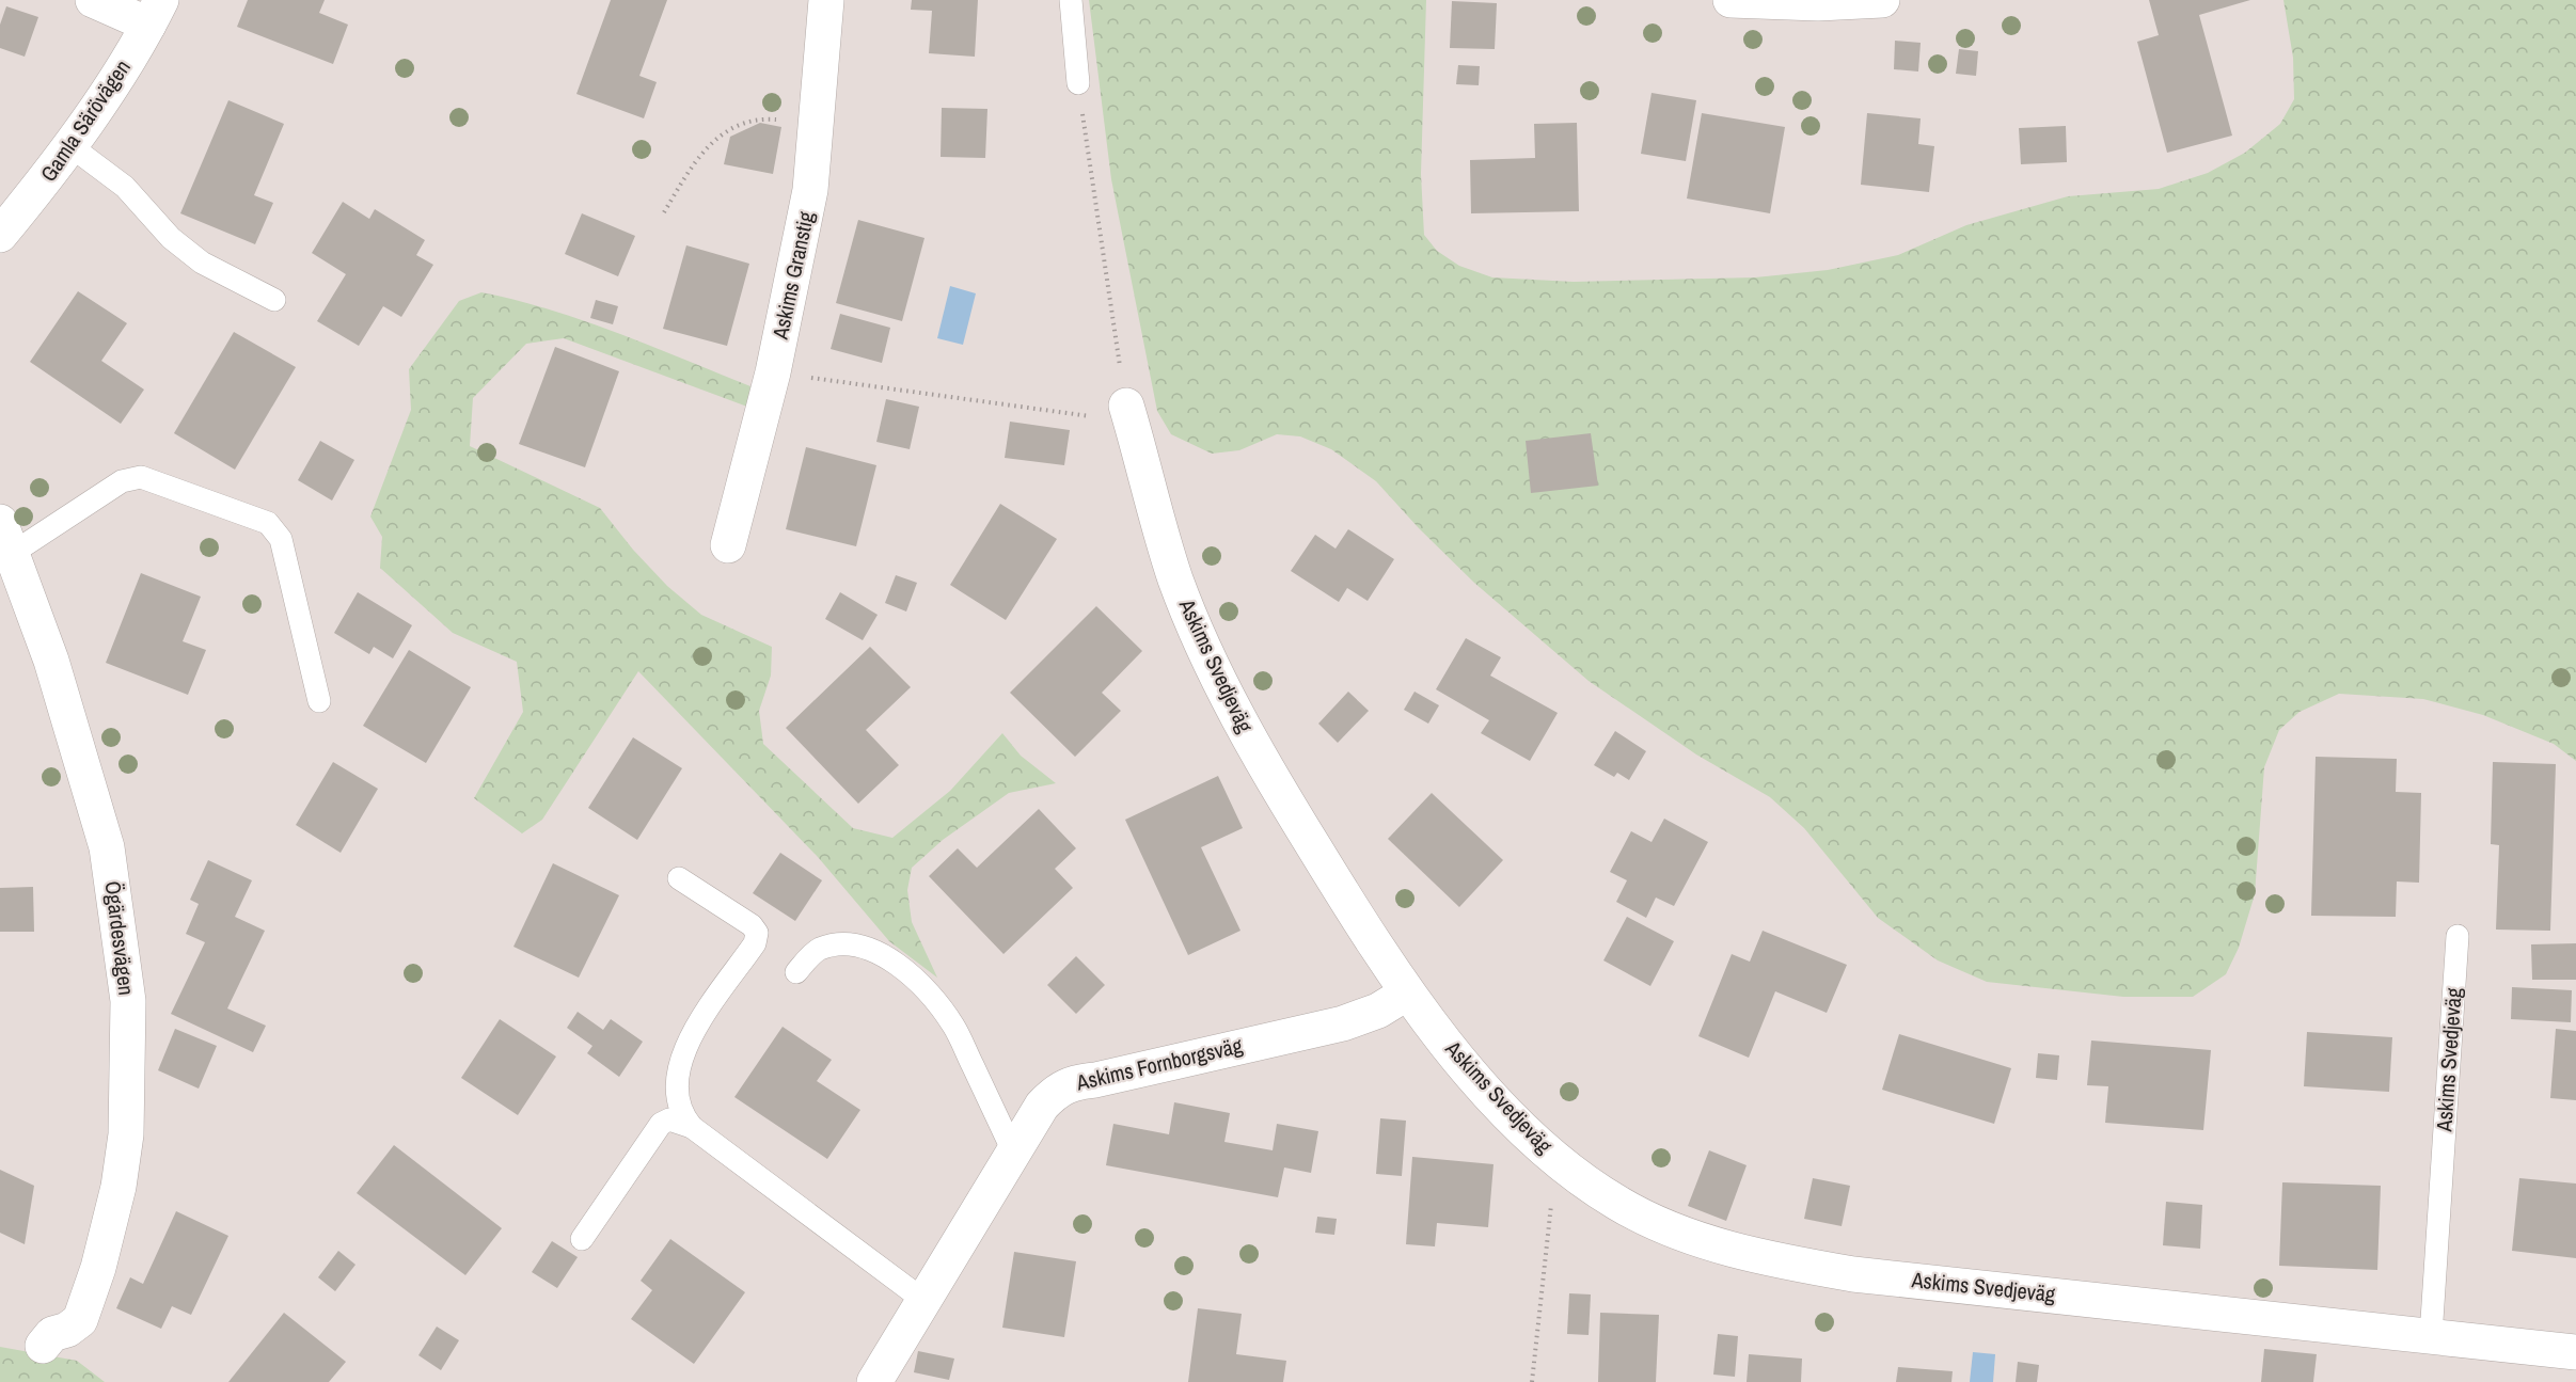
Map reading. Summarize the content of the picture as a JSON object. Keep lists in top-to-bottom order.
{
  "streets": {
    "street": [
      "Gamla Särövägen",
      "Askims Granstig",
      "Askims Svedjeväg",
      "Ögärdesvägen",
      "Askims Fornborgsväg"
    ]
  },
  "crossings": [
    ["Askims Svedjeväg", "Askims Fornborgsväg"]
  ]
}
